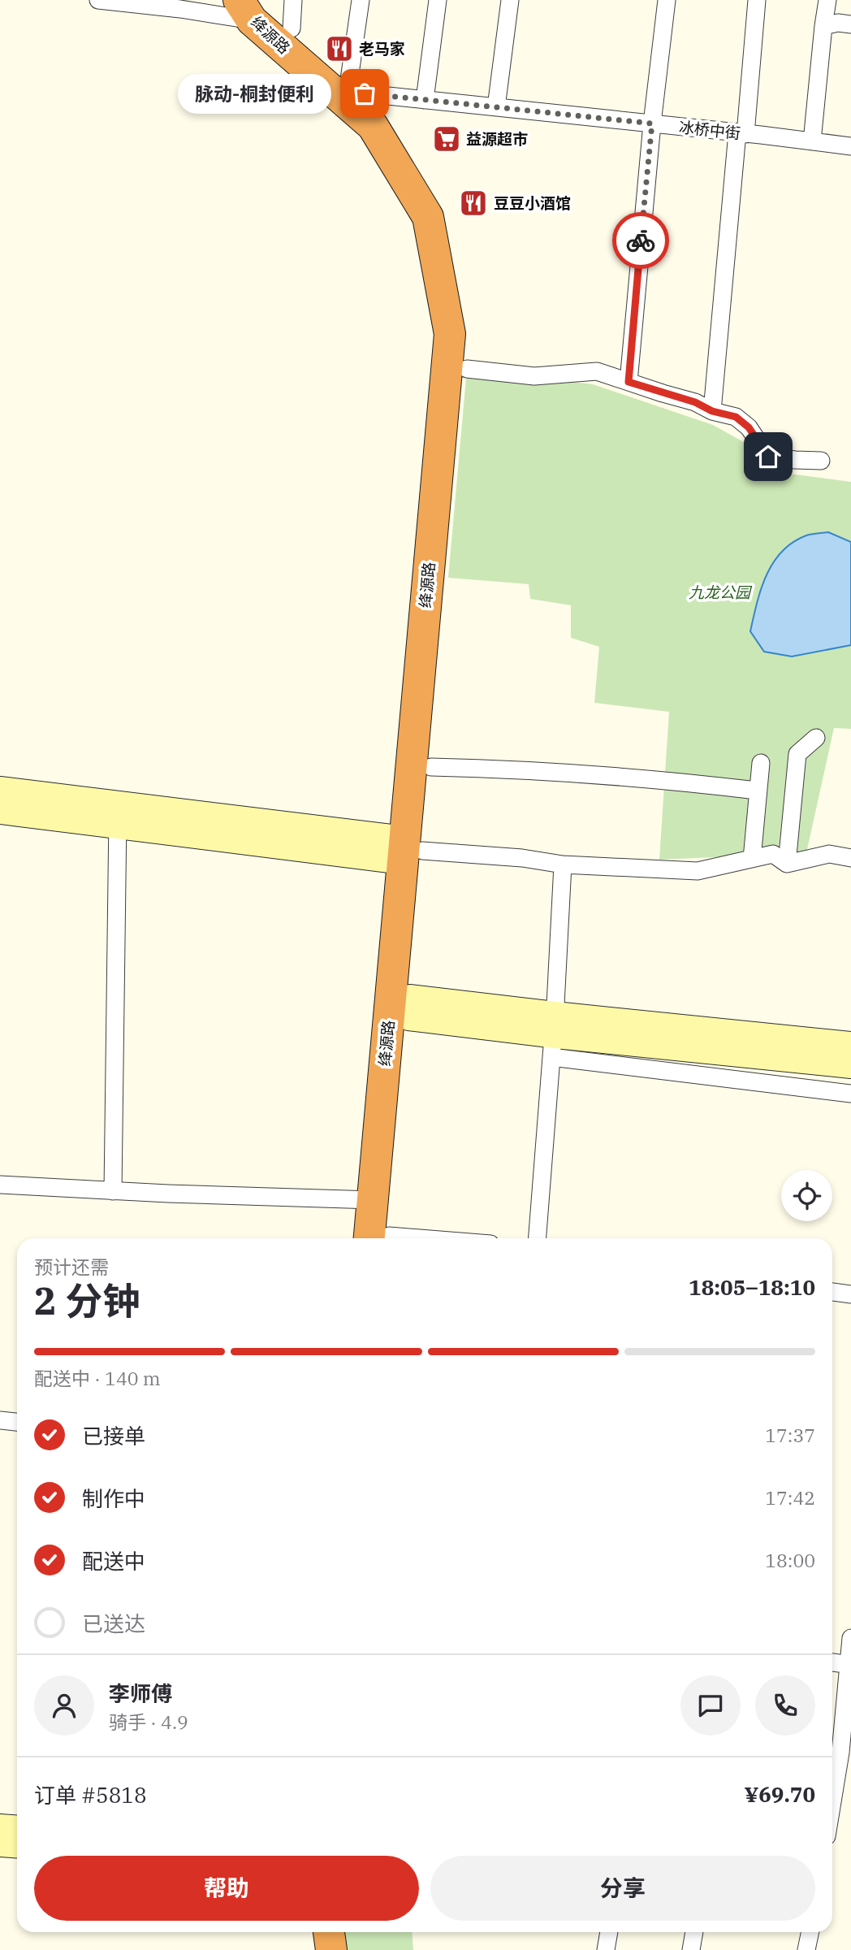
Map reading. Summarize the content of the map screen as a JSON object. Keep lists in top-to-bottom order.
{
  "streets": {
    "highway": ["绛源路"],
    "street": ["冰桥中街"]
  },
  "crossings": [
    ["绛源路", "冰桥中街"]
  ],
  "parks": ["九龙公园"],
  "places": {
    "restaurant": ["老马家", "豆豆小酒馆"],
    "other": ["脉动-桐封便利"],
    "supermarket": ["益源超市"]
  },
  "page": {
    "bubble": "脉动-桐封便利",
    "heading": ["2 分钟", "预计还需", "18:05–18:10"],
    "panel": [
      "李师傅",
      "骑手 · 4.9",
      "订单 #5818",
      "¥69.70"
    ],
    "bar": "配送中 · 140 m",
    "list": [
      ["已接单", "17:37"],
      ["制作中", "17:42"],
      ["配送中", "18:00"],
      "已送达"
    ],
    "buttons": ["帮助", "分享"]
  }
}
